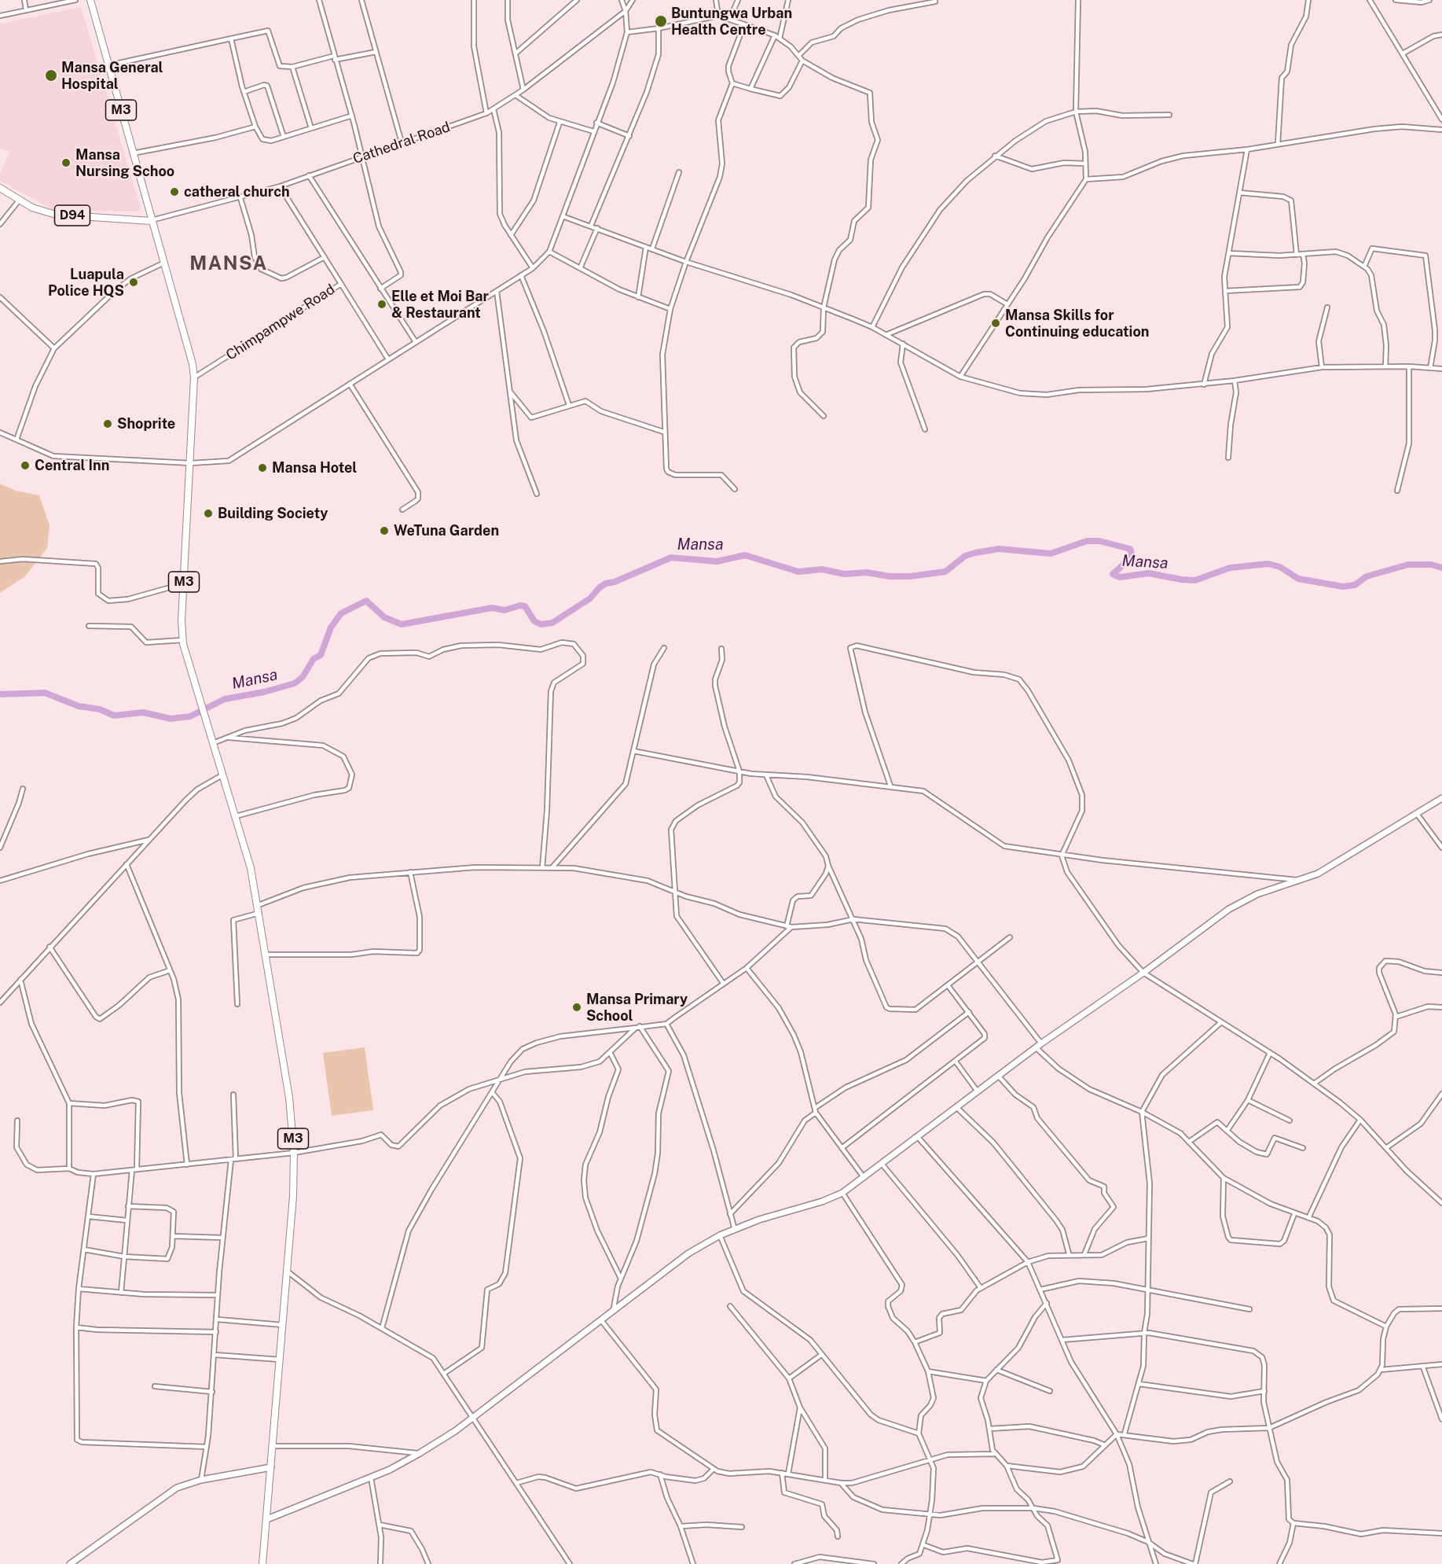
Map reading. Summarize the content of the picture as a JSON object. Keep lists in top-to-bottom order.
{
  "streets": {
    "main road": ["M3", "D94"],
    "street": ["Cathedral Road", "Chimpampwe Road"]
  },
  "crossings": [
    ["M3", "Cathedral Road"],
    ["M3", "D94"],
    ["M3", "Chimpampwe Road"],
    ["Cathedral Road", "D94"],
    ["Cathedral Road", "Chimpampwe Road"]
  ],
  "districts": ["MANSA"],
  "water": ["Mansa"],
  "places": [
    "Buntungwa Urban Health Centre",
    "Mansa General Hospital",
    "Mansa Nursing Schoo",
    "catheral church",
    "Luapula Police HQS",
    "Elle et Moi Bar & Restaurant",
    "Mansa Skills for Continuing education",
    "Shoprite",
    "Central Inn",
    "Mansa Hotel",
    "Building Society",
    "WeTuna Garden",
    "Mansa Primary School"
  ]
}
